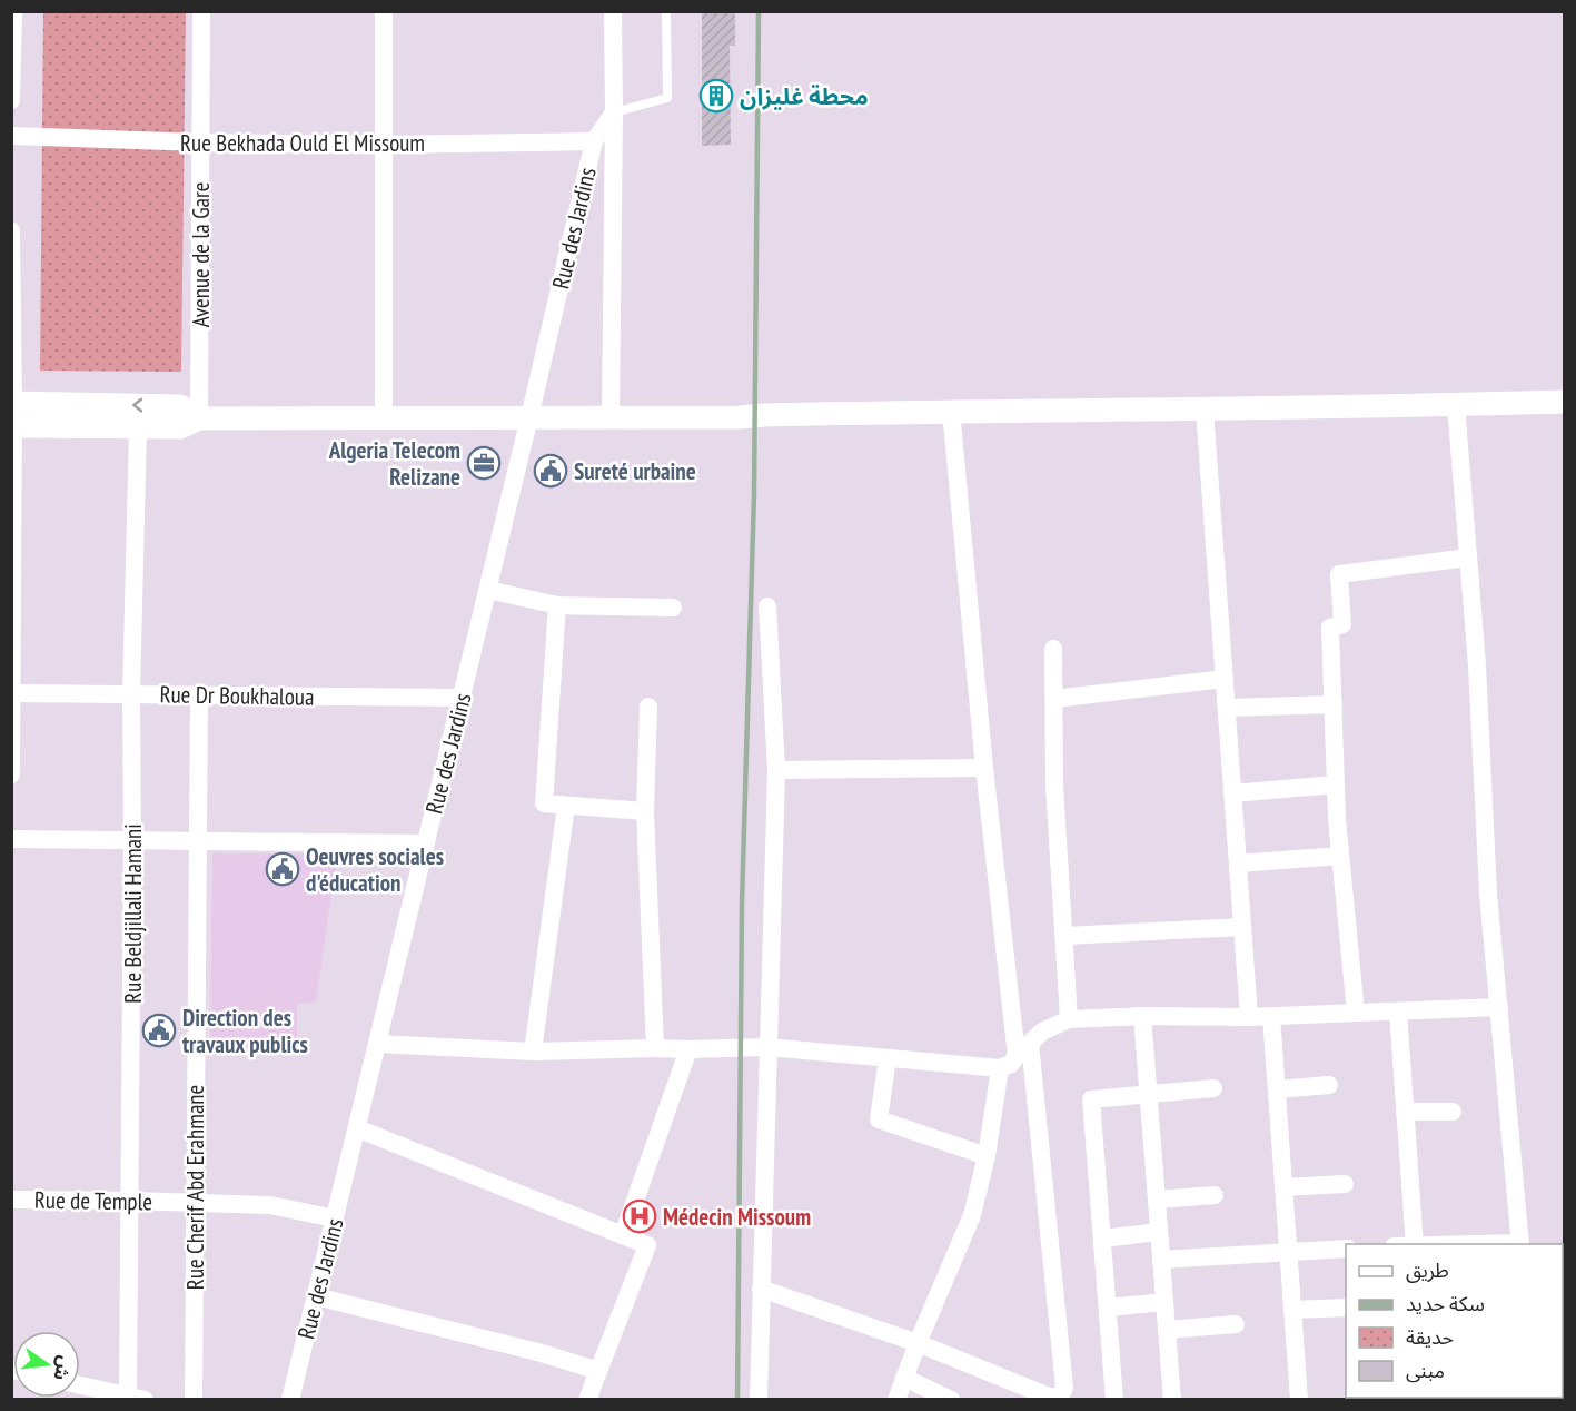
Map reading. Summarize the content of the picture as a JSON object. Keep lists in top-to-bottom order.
{
  "streets": {
    "street": [
      "Rue Bekhada Ould El Missoum",
      "Rue des Jardins",
      "Avenue de la Gare",
      "Rue Dr Boukhaloua",
      "Rue Beldjillali Hamani",
      "Rue Cherif Abd Erahmane",
      "Rue de Temple"
    ]
  },
  "crossings": [
    ["Rue Bekhada Ould El Missoum", "Rue des Jardins"],
    ["Rue Bekhada Ould El Missoum", "Avenue de la Gare"],
    ["Rue des Jardins", "Rue Dr Boukhaloua"],
    ["Rue des Jardins", "Rue de Temple"],
    ["Rue Dr Boukhaloua", "Rue Beldjillali Hamani"],
    ["Rue Dr Boukhaloua", "Rue Cherif Abd Erahmane"],
    ["Rue Beldjillali Hamani", "Rue de Temple"],
    ["Rue Cherif Abd Erahmane", "Rue de Temple"]
  ],
  "places": {
    "building": ["محطة غليزان"],
    "office": ["Algeria Telecom Relizane"],
    "public building": ["Sureté urbaine", "Oeuvres sociales d'éducation", "Direction des travaux publics"],
    "hospital": ["Médecin Missoum"]
  },
  "legend": [
    "طريق",
    "سكة حديد",
    "حديقة",
    "مبنى"
  ],
  "north": "right"
}
